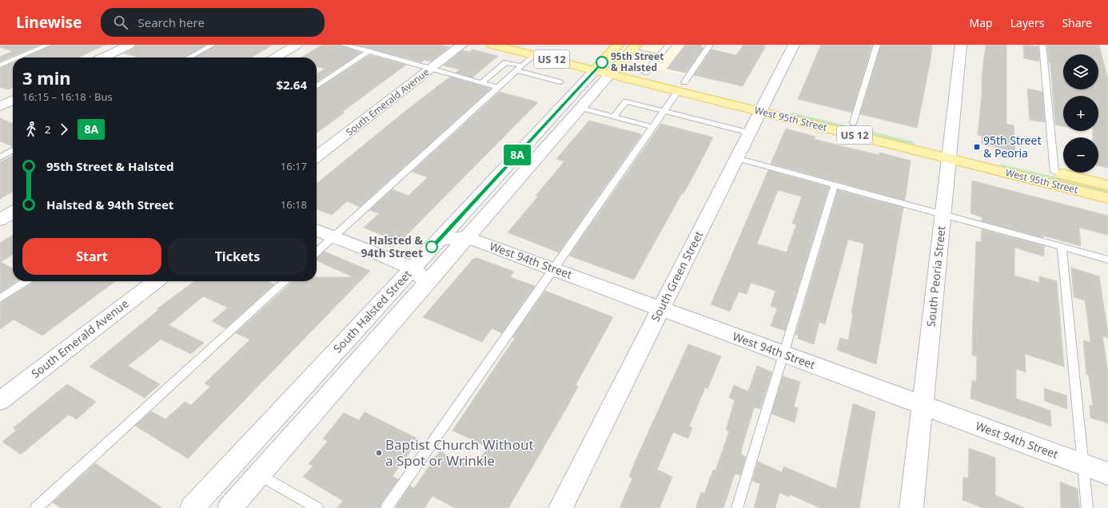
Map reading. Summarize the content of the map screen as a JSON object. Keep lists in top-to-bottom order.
{
  "streets": {
    "main road": ["US 12", "West 95th Street", "South Halsted Street"],
    "street": [
      "South Emerald Avenue",
      "West 94th Street",
      "South Green Street",
      "South Peoria Street"
    ]
  },
  "crossings": [
    ["West 95th Street", "South Green Street"],
    ["West 95th Street", "South Peoria Street"],
    ["West 95th Street", "South Halsted Street"],
    ["West 94th Street", "South Green Street"],
    ["West 94th Street", "South Peoria Street"],
    ["West 94th Street", "South Halsted Street"]
  ],
  "places": {
    "other": ["95th Street & Halsted", "Halsted & 94th Street", "Baptist Church Without a Spot or Wrinkle"],
    "transit": ["95th Street & Peoria"]
  },
  "lines": ["bus line 8A"],
  "page": {
    "header": "Linewise",
    "search": "Search here",
    "nav": ["Map", "Layers", "Share"],
    "on_map": "8A",
    "map_buttons": ["+", "−"],
    "heading": ["3 min", "16:15 – 16:18 · Bus", "$2.64"],
    "legs": ["2", "8A"],
    "list": [
      {
        "name": "95th Street & Halsted",
        "value": "16:17"
      },
      {
        "name": "Halsted & 94th Street",
        "value": "16:18"
      }
    ],
    "buttons": ["Start", "Tickets"]
  }
}
